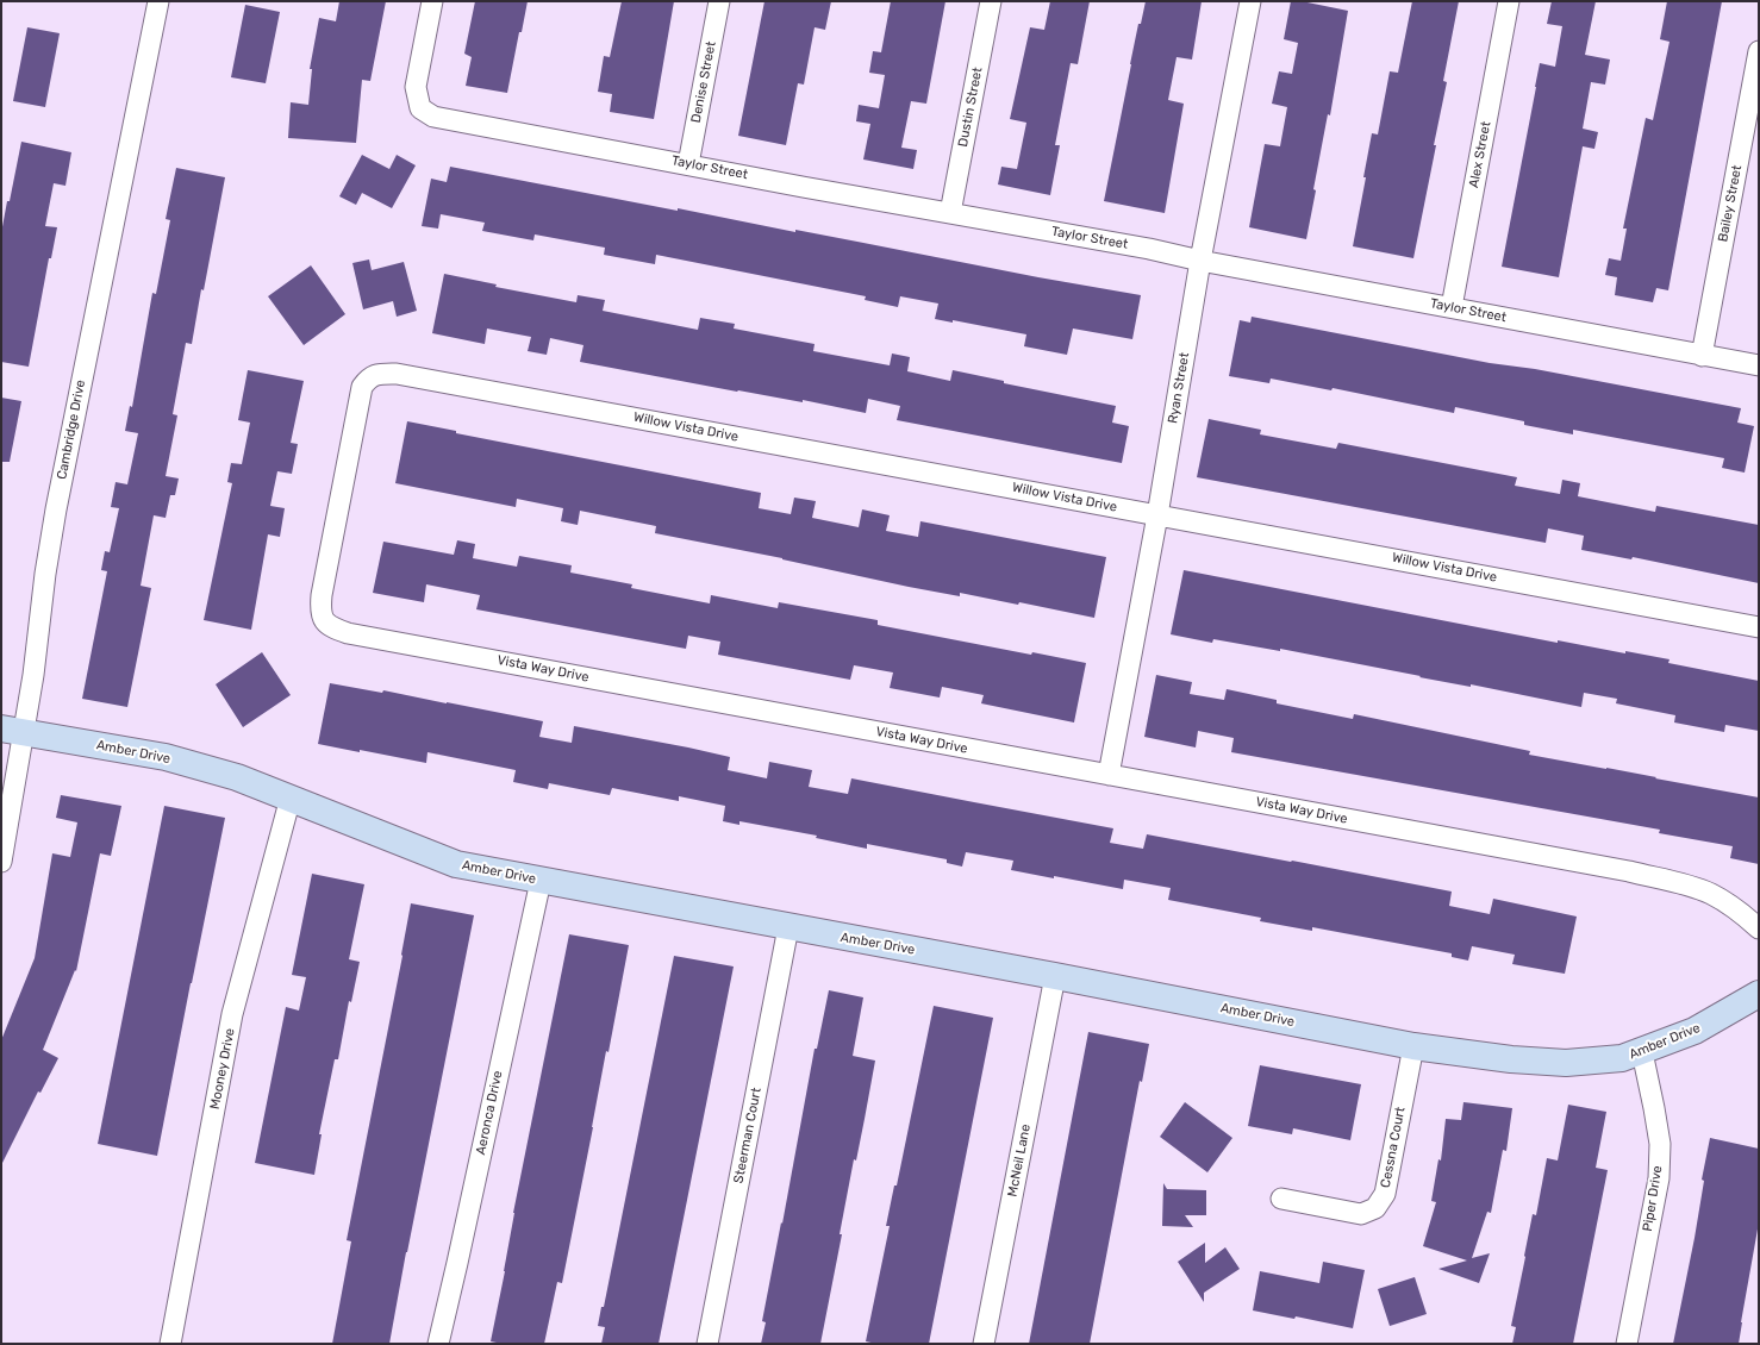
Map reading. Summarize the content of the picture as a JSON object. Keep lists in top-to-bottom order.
{
  "streets": {
    "street": [
      "Denise Street",
      "Dustin Street",
      "Alex Street",
      "Taylor Street",
      "Bailey Street",
      "Ryan Street",
      "Willow Vista Drive",
      "Cambridge Drive",
      "Vista Way Drive",
      "Amber Drive",
      "Mooney Drive",
      "Aeronca Drive",
      "Steerman Court",
      "Cessna Court",
      "McNeil Lane",
      "Piper Drive"
    ]
  },
  "crossings": [
    ["Denise Street", "Taylor Street"],
    ["Dustin Street", "Taylor Street"],
    ["Alex Street", "Taylor Street"],
    ["Taylor Street", "Bailey Street"],
    ["Taylor Street", "Ryan Street"],
    ["Ryan Street", "Willow Vista Drive"],
    ["Ryan Street", "Vista Way Drive"],
    ["Willow Vista Drive", "Vista Way Drive"],
    ["Cambridge Drive", "Amber Drive"],
    ["Amber Drive", "Mooney Drive"],
    ["Amber Drive", "Aeronca Drive"],
    ["Amber Drive", "Steerman Court"],
    ["Amber Drive", "Cessna Court"],
    ["Amber Drive", "McNeil Lane"],
    ["Amber Drive", "Piper Drive"]
  ]
}
